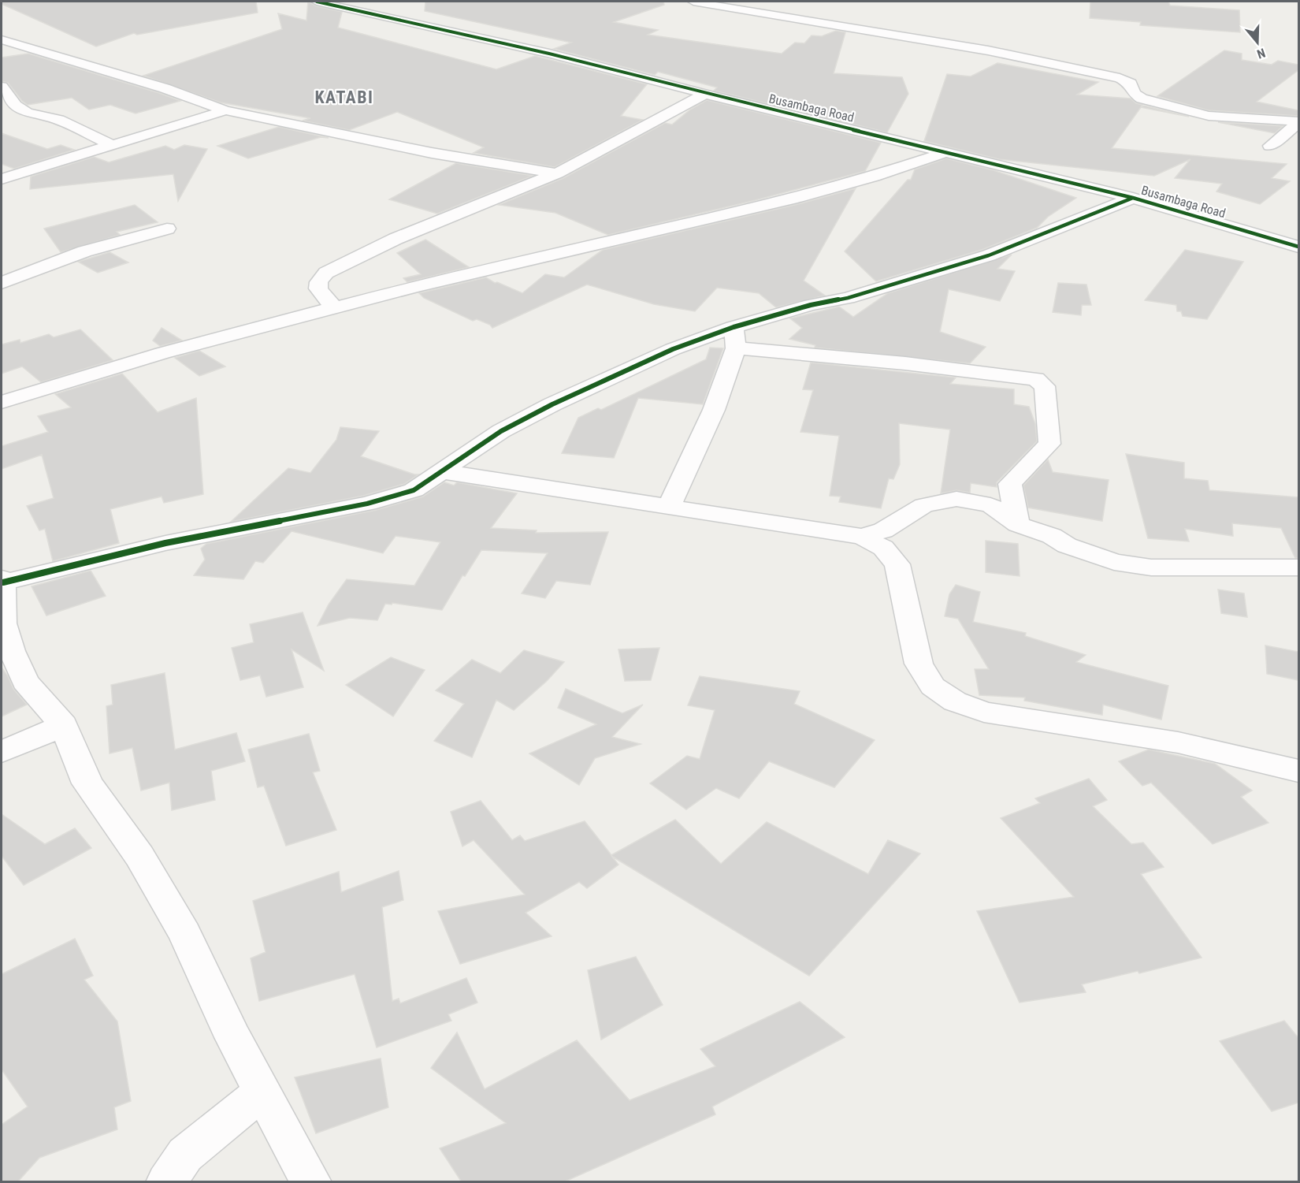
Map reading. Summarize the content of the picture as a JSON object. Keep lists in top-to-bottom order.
{
  "streets": {
    "street": ["Busambaga Road"]
  },
  "districts": ["KATABI"],
  "north": "bottom"
}
